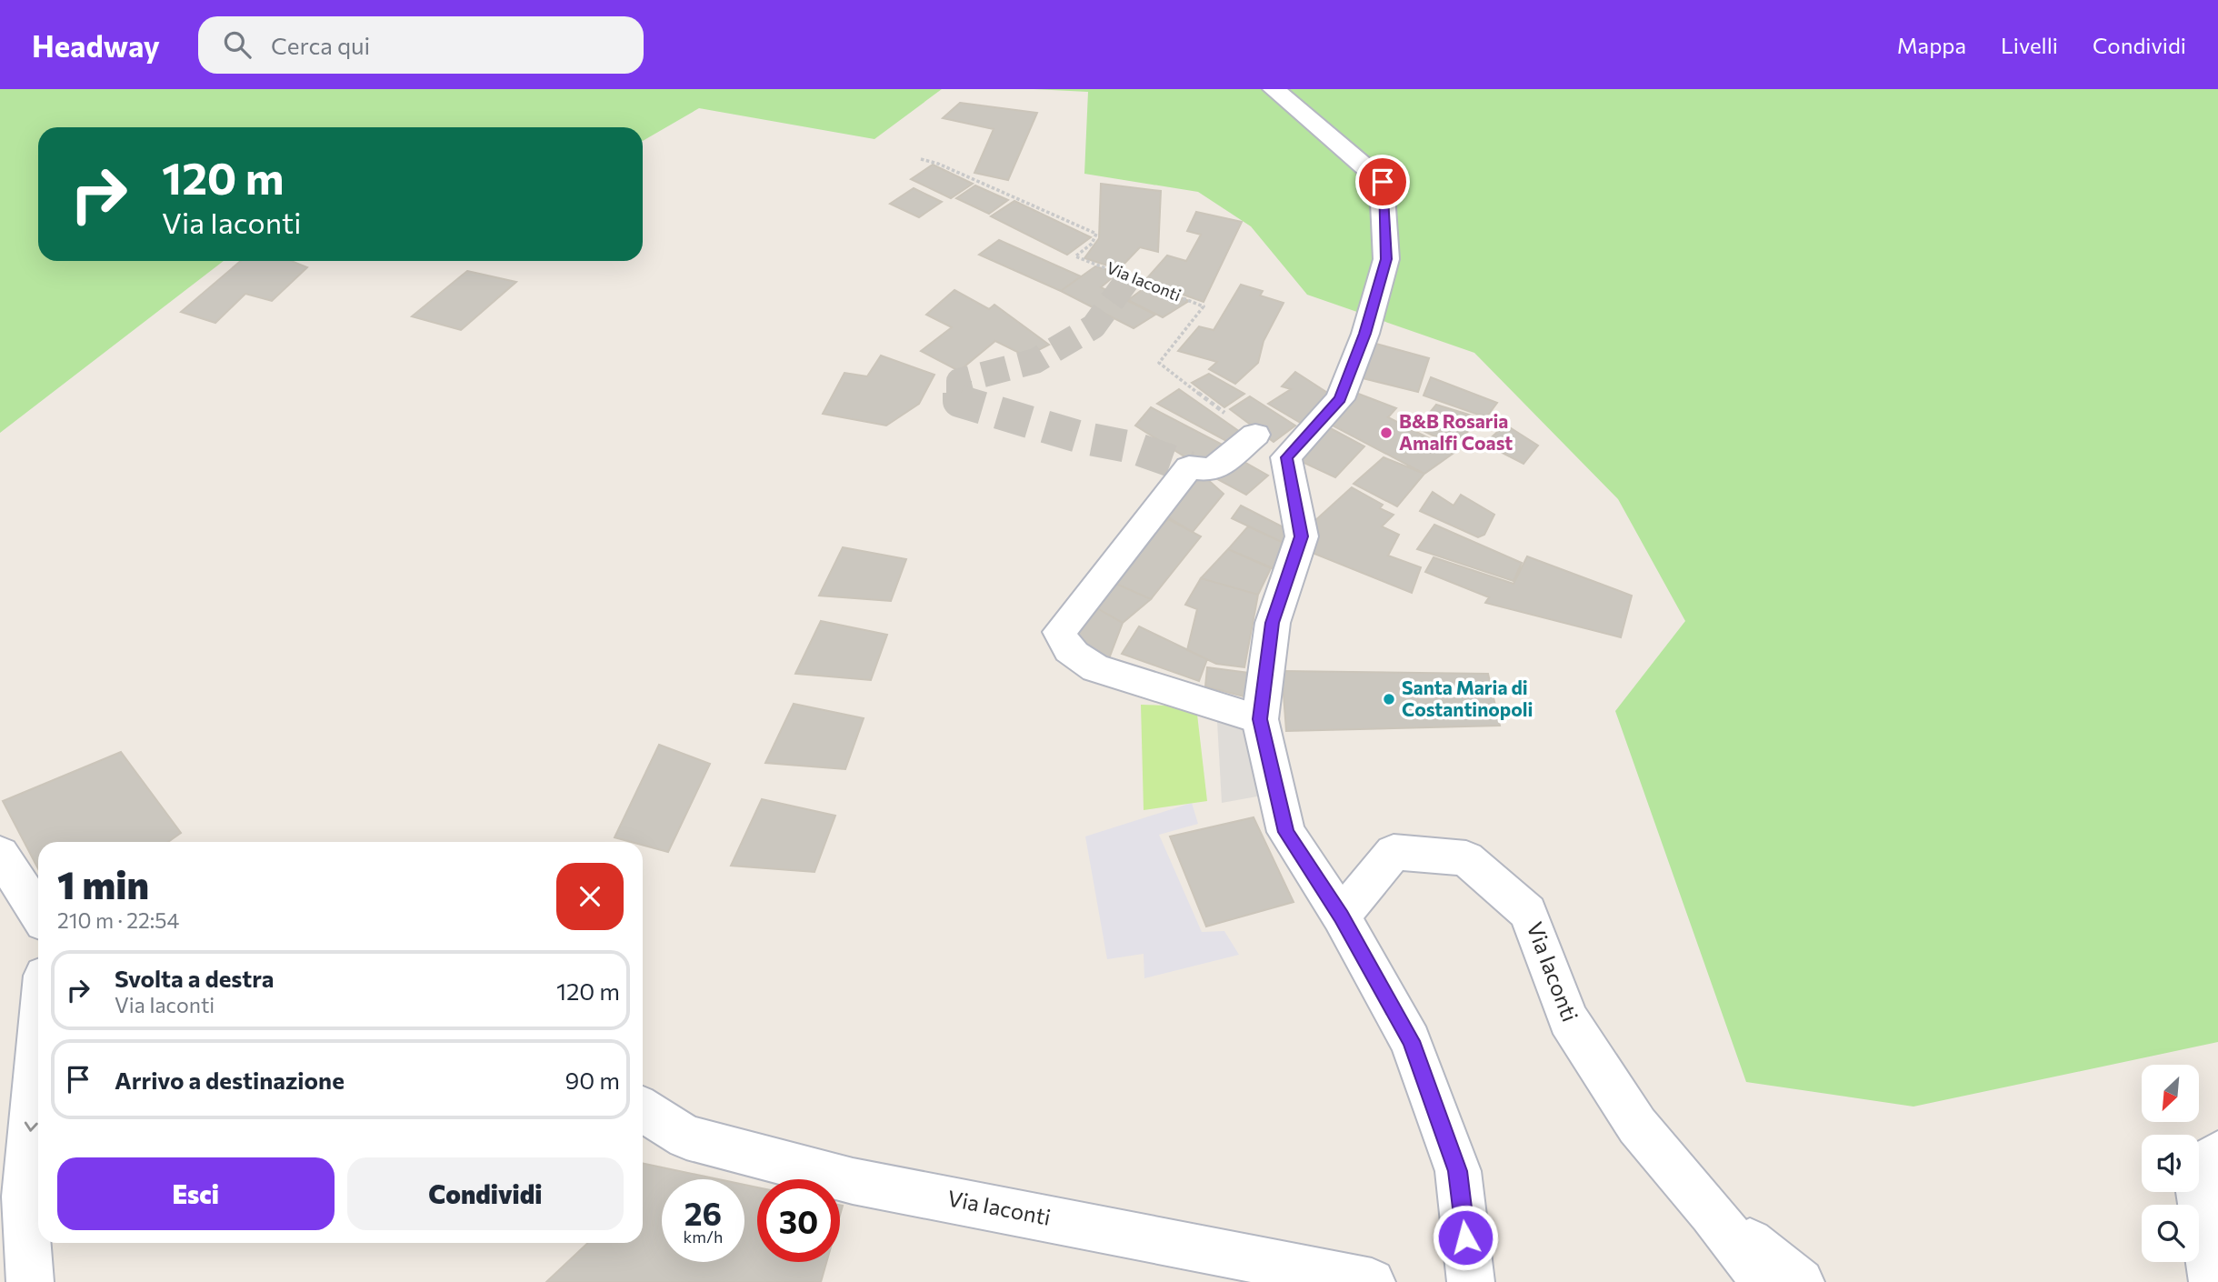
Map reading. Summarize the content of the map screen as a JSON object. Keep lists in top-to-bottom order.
{
  "streets": {
    "street": ["Via Iaconti"]
  },
  "places": ["B&B Rosaria Amalfi Coast", "Santa Maria di Costantinopoli"],
  "north": "bottom left",
  "page": {
    "header": "Headway",
    "search": "Cerca qui",
    "nav": ["Mappa", "Livelli", "Condividi"],
    "turn": ["120 m", "Via Iaconti"],
    "heading": ["1 min", "210 m · 22:54"],
    "list": [
      {
        "name": "Svolta a destra",
        "note": "Via Iaconti",
        "value": "120 m"
      },
      {
        "name": "Arrivo a destinazione",
        "value": "90 m"
      }
    ],
    "buttons": ["Esci", "Condividi"],
    "speed": "26 km/h",
    "limit": "30"
  }
}
